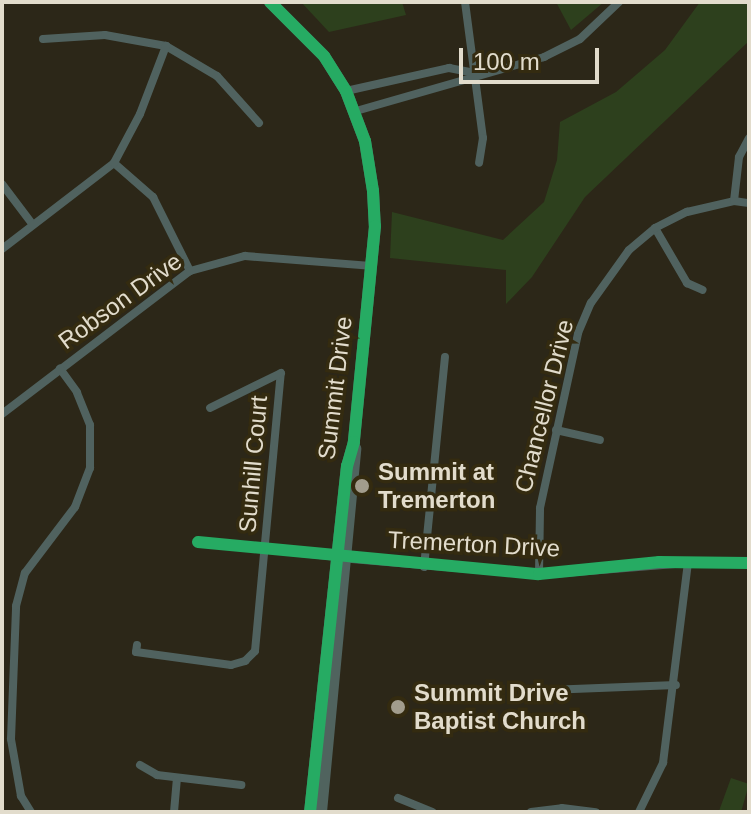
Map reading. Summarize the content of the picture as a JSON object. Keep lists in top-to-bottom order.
{
  "streets": {
    "main road": ["Summit Drive"],
    "street": [
      "Robson Drive",
      "Chancellor Drive",
      "Sunhill Court",
      "Tremerton Drive"
    ]
  },
  "crossings": [
    ["Robson Drive", "Summit Drive"],
    ["Summit Drive", "Tremerton Drive"],
    ["Chancellor Drive", "Tremerton Drive"],
    ["Sunhill Court", "Tremerton Drive"]
  ],
  "places": ["Summit at Tremerton", "Summit Drive Baptist Church"],
  "scale_bar": "100 m"
}
